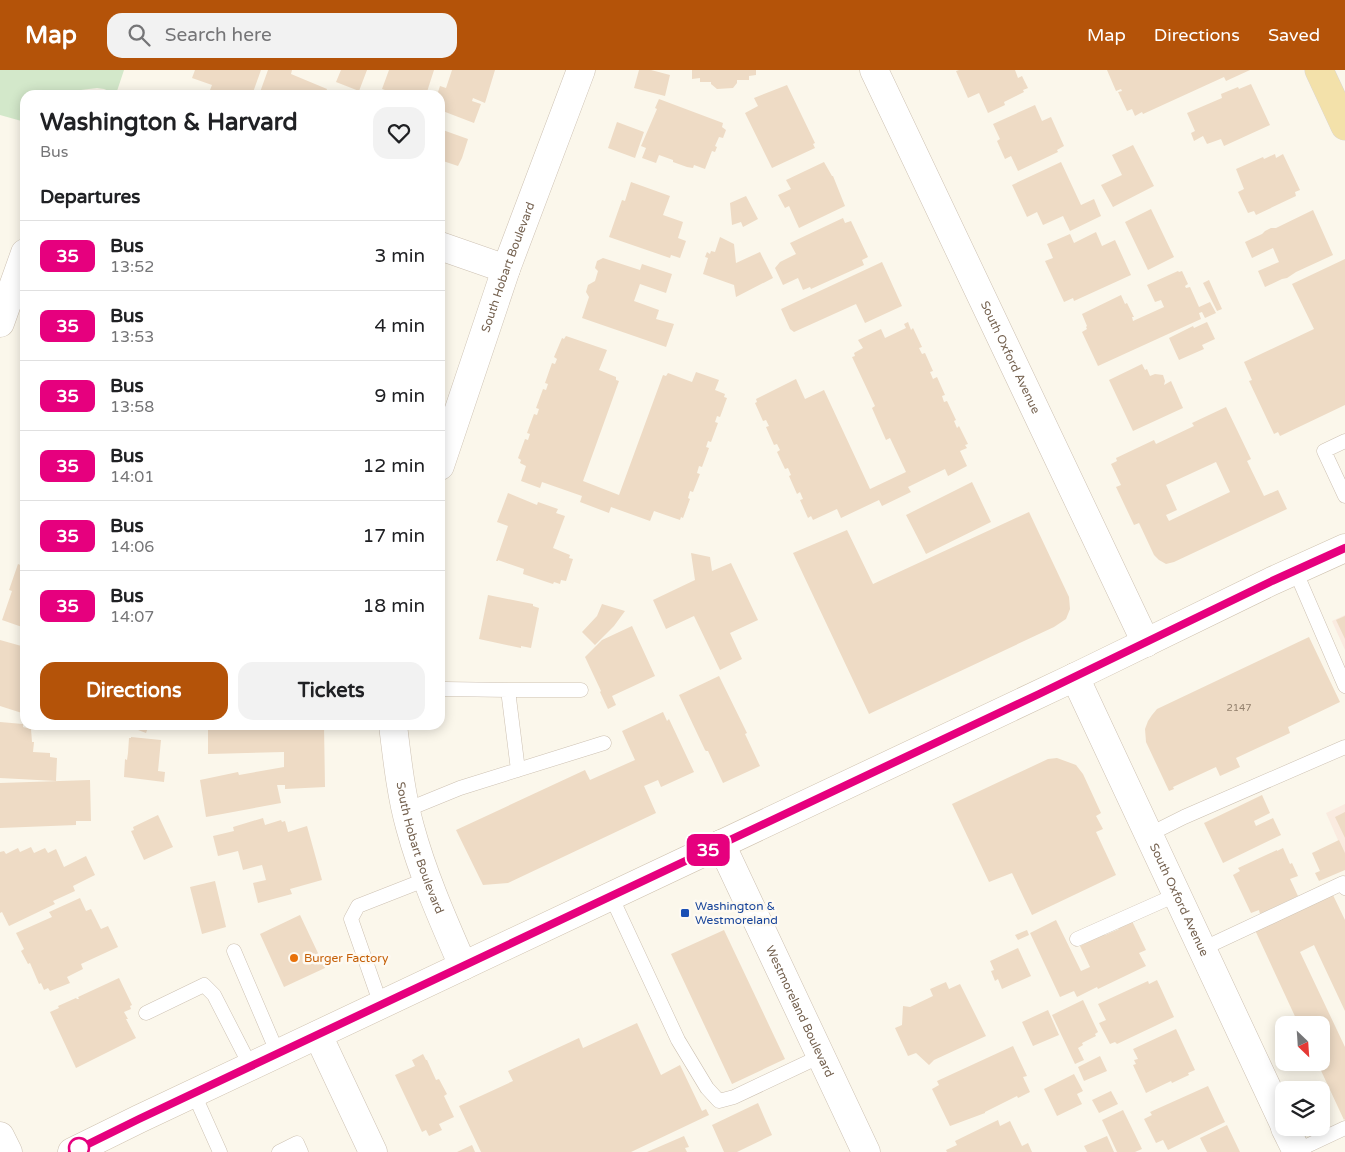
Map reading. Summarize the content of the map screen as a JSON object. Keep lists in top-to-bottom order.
{
  "streets": {
    "street": ["South Hobart Boulevard", "South Oxford Avenue", "Westmoreland Boulevard"]
  },
  "places": {
    "transit": ["Washington & Westmoreland"],
    "other": ["Burger Factory"]
  },
  "lines": ["bus line 35"],
  "house_numbers": ["2147"],
  "north": "bottom right",
  "page": {
    "header": "Map",
    "search": "Search here",
    "nav": ["Map", "Directions", "Saved"],
    "on_map": "35",
    "heading": [
      ["Washington & Harvard", "Bus"],
      "Departures"
    ],
    "list": [
      {
        "mark": "35",
        "name": "Bus",
        "note": "13:52",
        "value": "3 min"
      },
      {
        "mark": "35",
        "name": "Bus",
        "note": "13:53",
        "value": "4 min"
      },
      {
        "mark": "35",
        "name": "Bus",
        "note": "13:58",
        "value": "9 min"
      },
      {
        "mark": "35",
        "name": "Bus",
        "note": "14:01",
        "value": "12 min"
      },
      {
        "mark": "35",
        "name": "Bus",
        "note": "14:06",
        "value": "17 min"
      },
      {
        "mark": "35",
        "name": "Bus",
        "note": "14:07",
        "value": "18 min"
      }
    ],
    "buttons": ["Directions", "Tickets"]
  }
}
